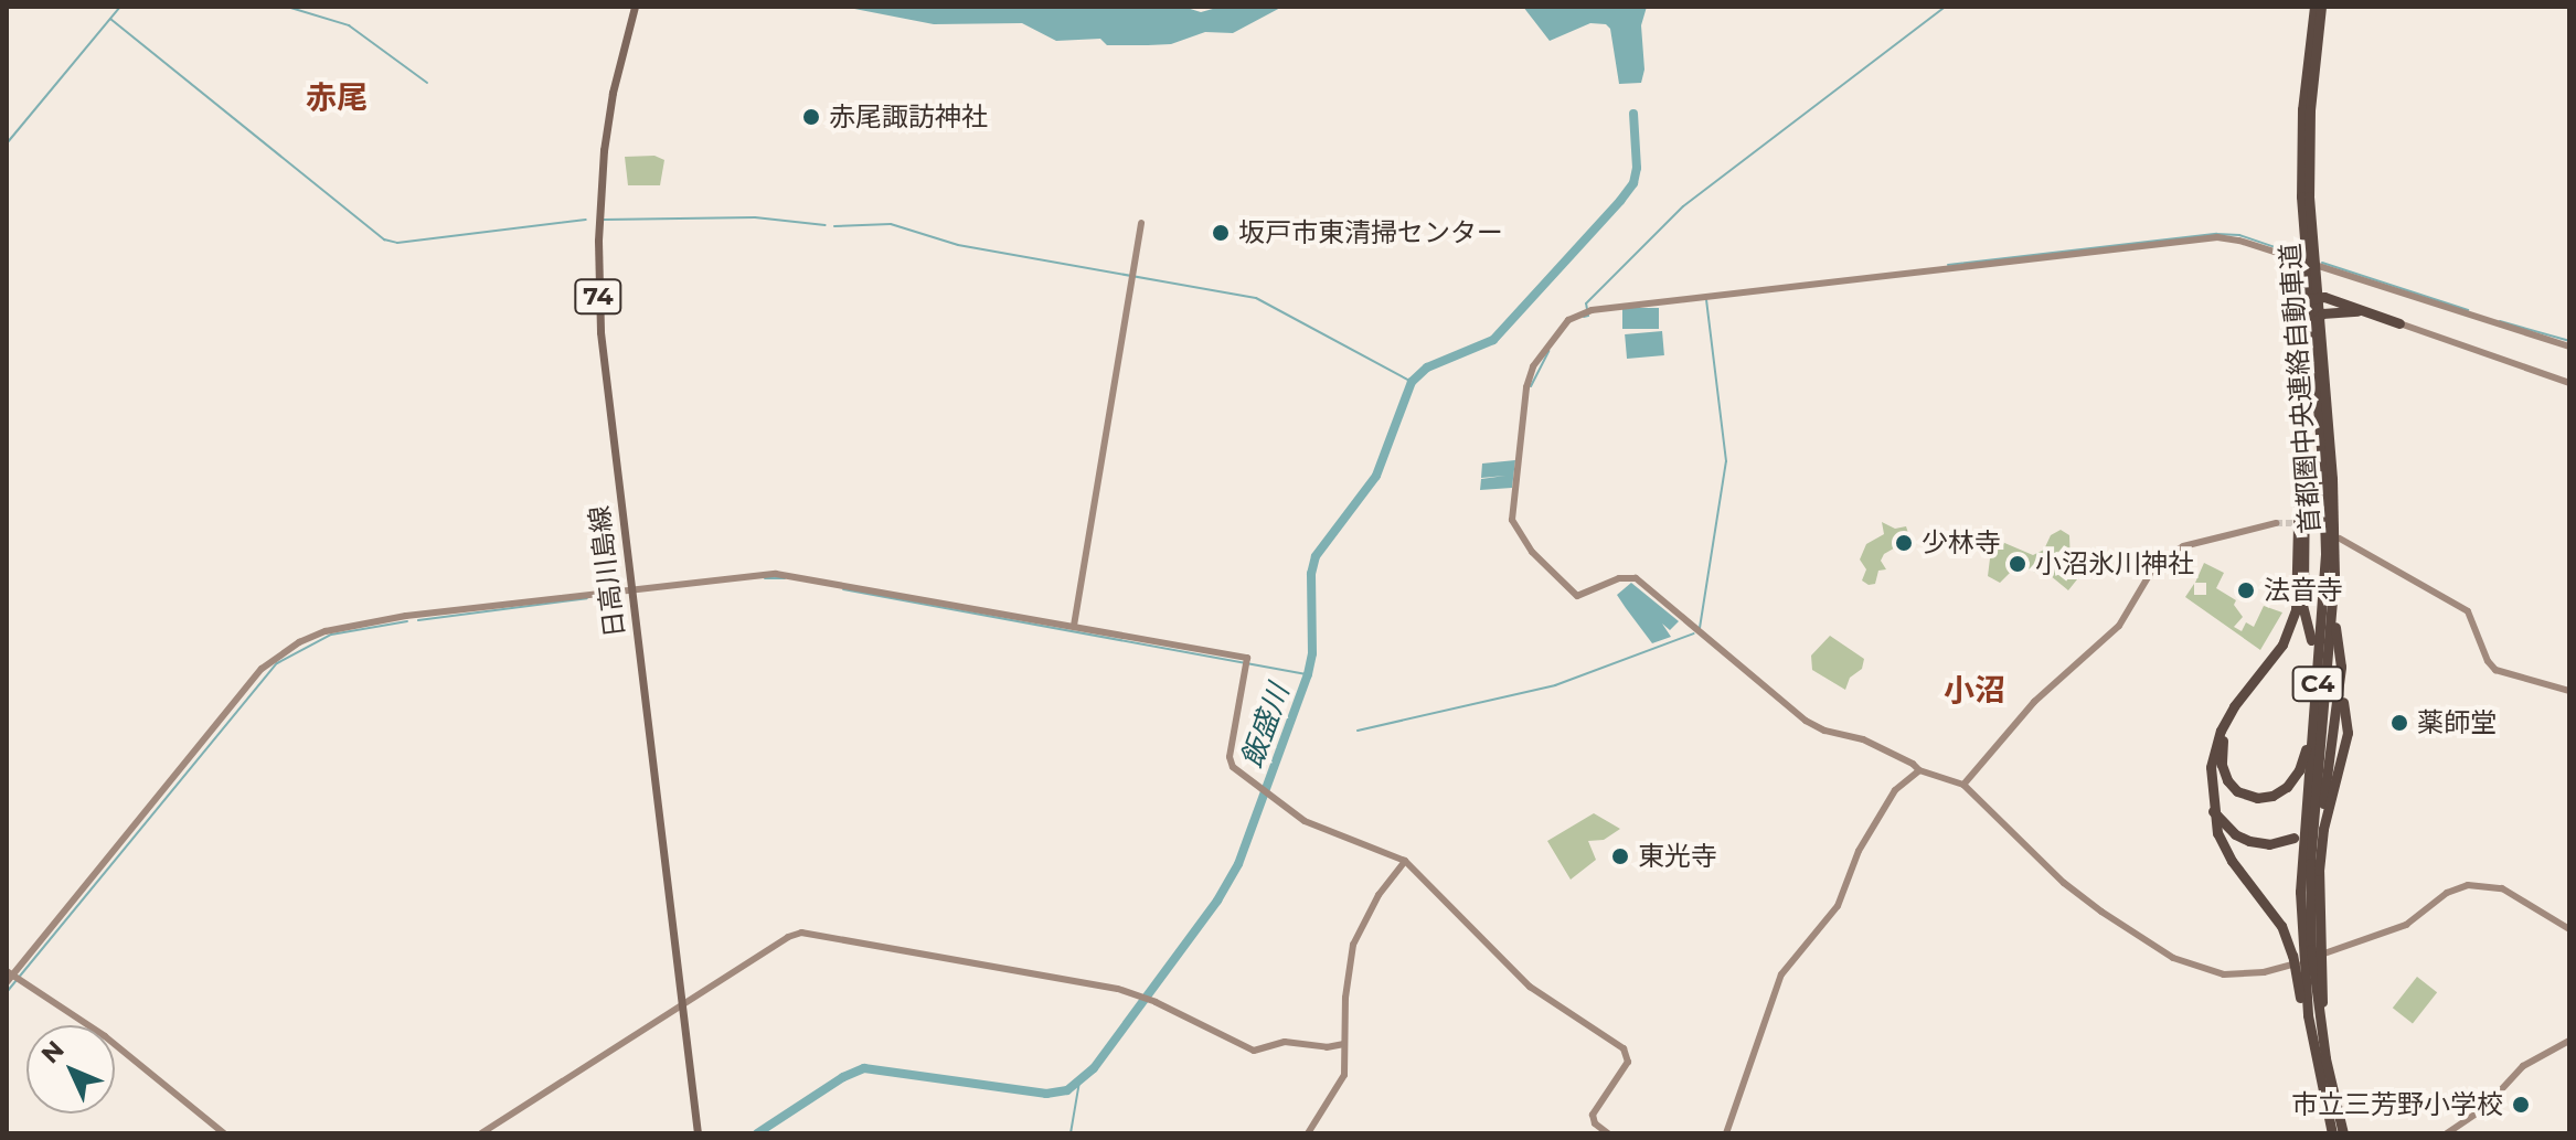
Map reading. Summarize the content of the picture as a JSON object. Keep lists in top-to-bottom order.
{
  "streets": {
    "highway": ["首都圏中央連絡自動車道", "C4"],
    "main road": ["74", "日高川島線"]
  },
  "districts": ["赤尾", "小沼"],
  "water": ["飯盛川"],
  "places": [
    "赤尾諏訪神社",
    "坂戸市東清掃センター",
    "少林寺",
    "小沼氷川神社",
    "法音寺",
    "薬師堂",
    "東光寺",
    "市立三芳野小学校"
  ],
  "north": "top left"
}
